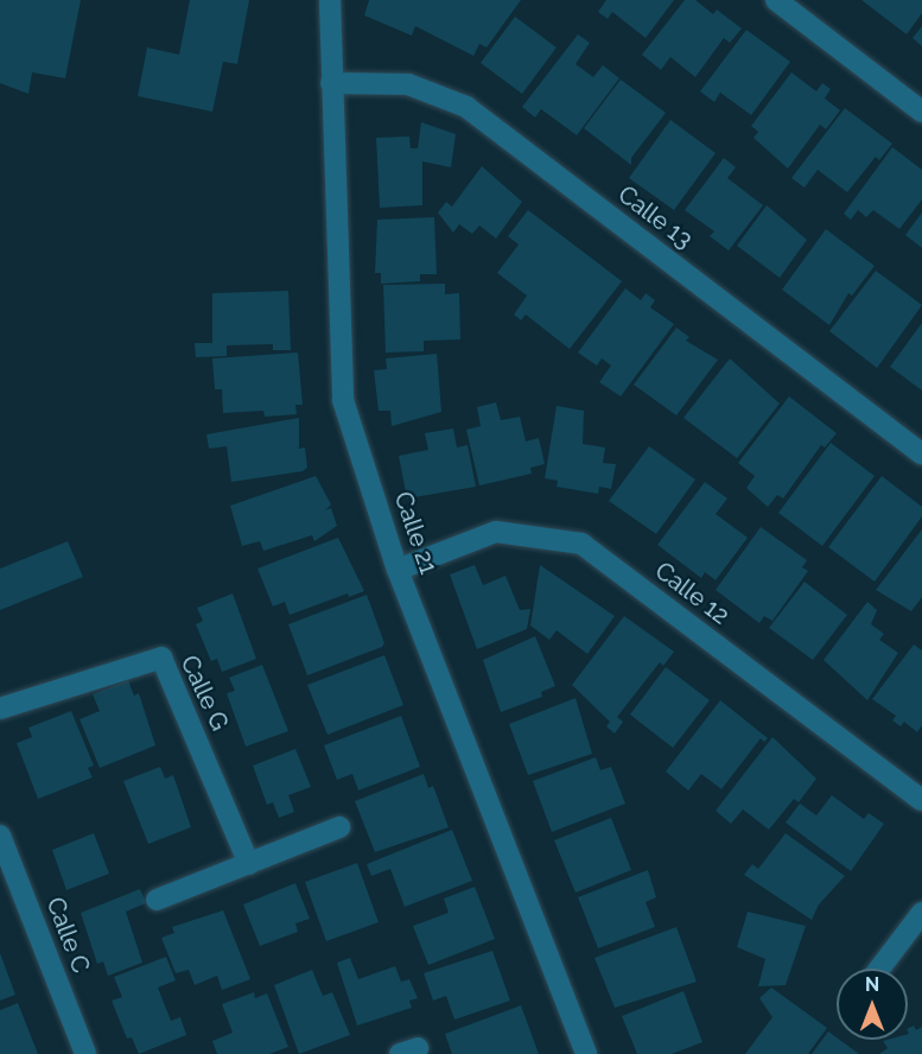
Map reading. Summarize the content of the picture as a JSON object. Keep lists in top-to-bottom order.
{
  "streets": {
    "street": [
      "Calle 13",
      "Calle 21",
      "Calle 12",
      "Calle G",
      "Calle C"
    ]
  },
  "crossings": [
    ["Calle 13", "Calle 21"],
    ["Calle 21", "Calle 12"]
  ],
  "north": "top"
}
